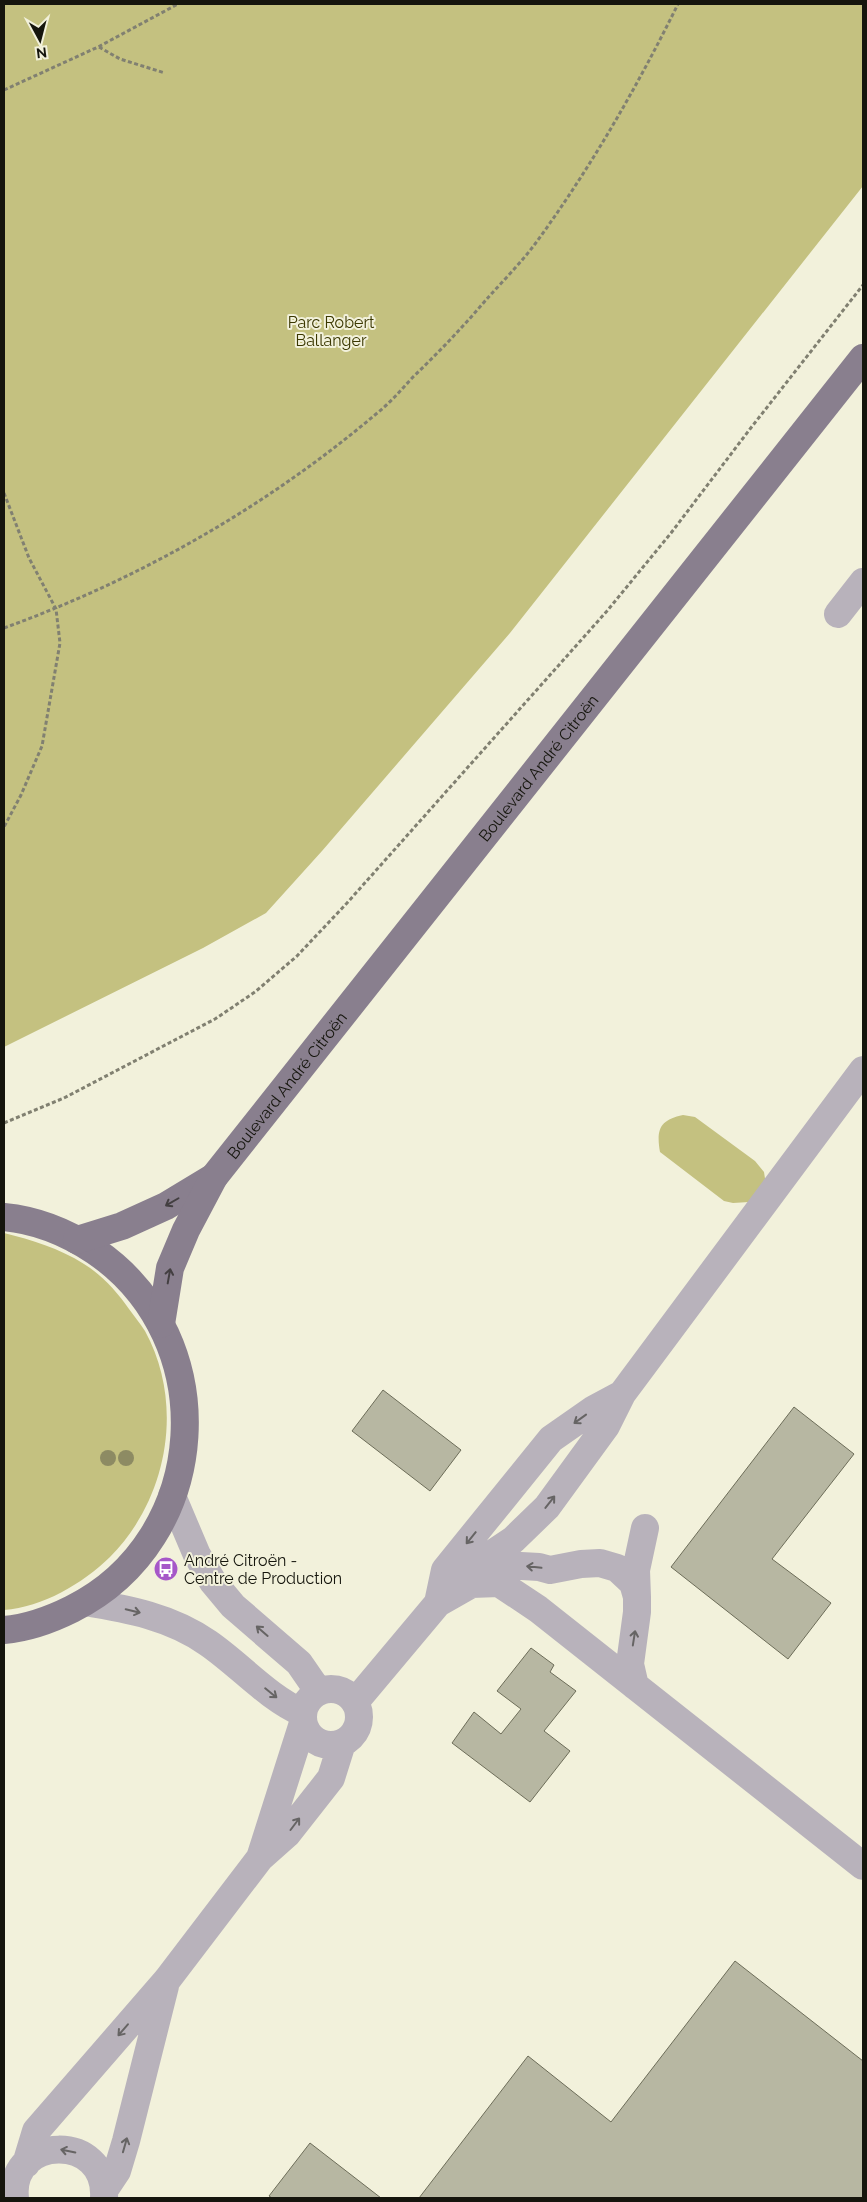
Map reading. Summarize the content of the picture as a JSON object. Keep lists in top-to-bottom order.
{
  "streets": {
    "main road": ["Boulevard André Citroën"]
  },
  "parks": ["Parc Robert Ballanger"],
  "places": {
    "bus stop": ["André Citroën - Centre de Production"]
  },
  "north": "bottom"
}
